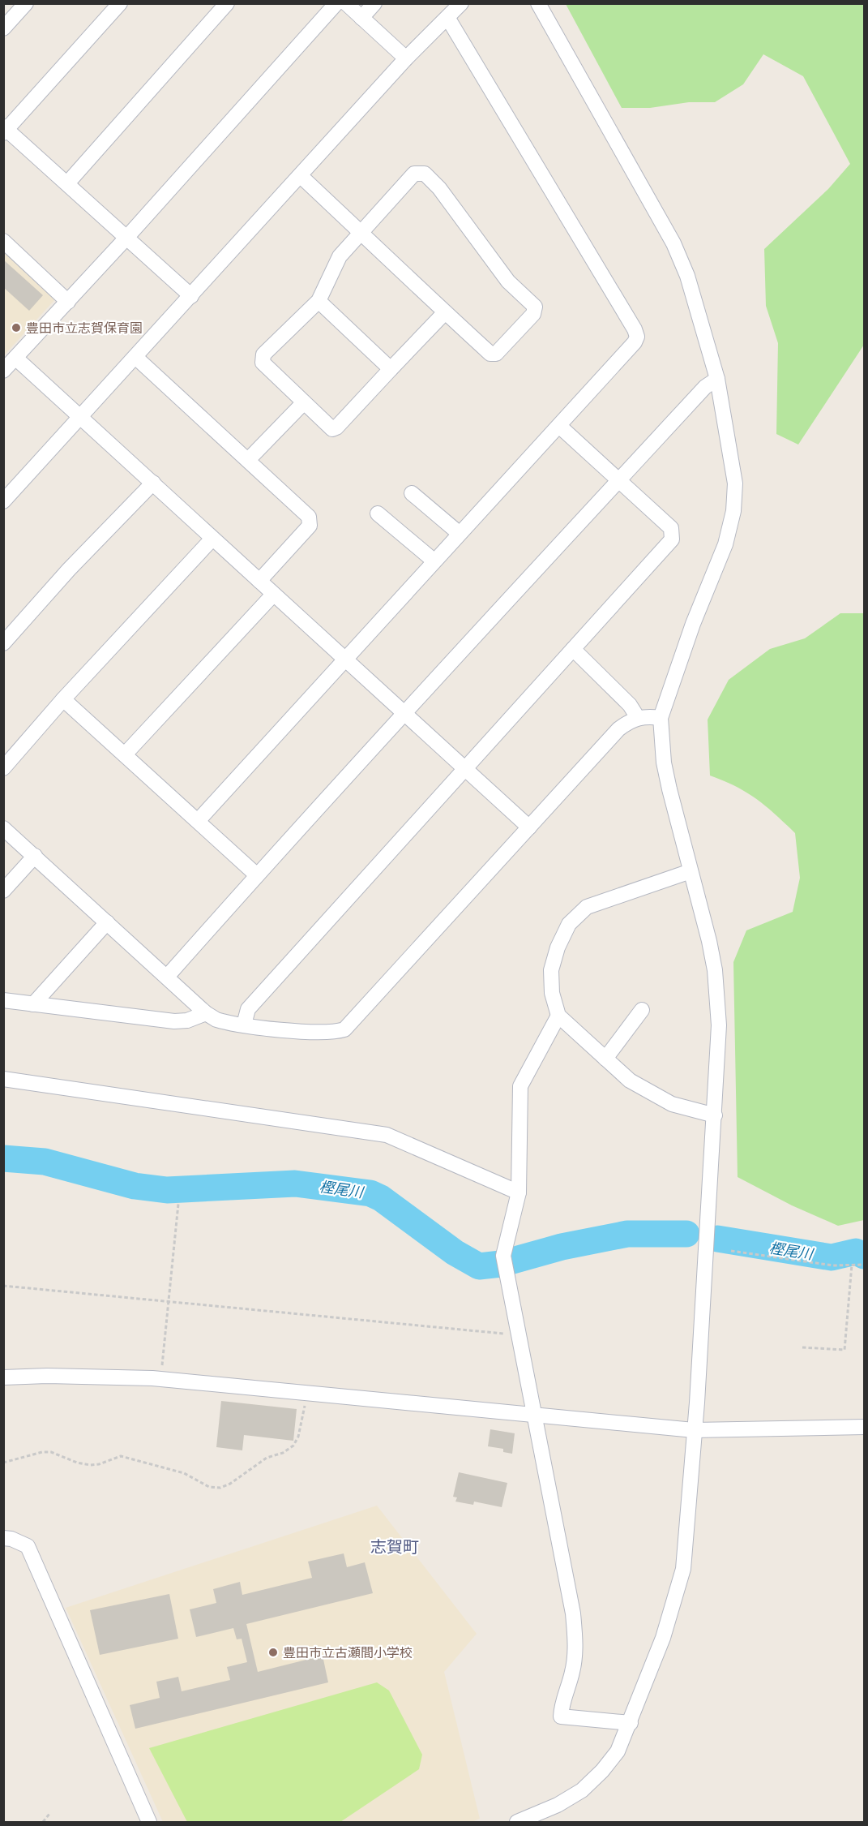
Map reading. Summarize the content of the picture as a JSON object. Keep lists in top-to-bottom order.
{
  "districts": ["志賀町"],
  "water": ["樫尾川"],
  "places": ["豊田市立志賀保育園", "豊田市立古瀬間小学校"]
}
